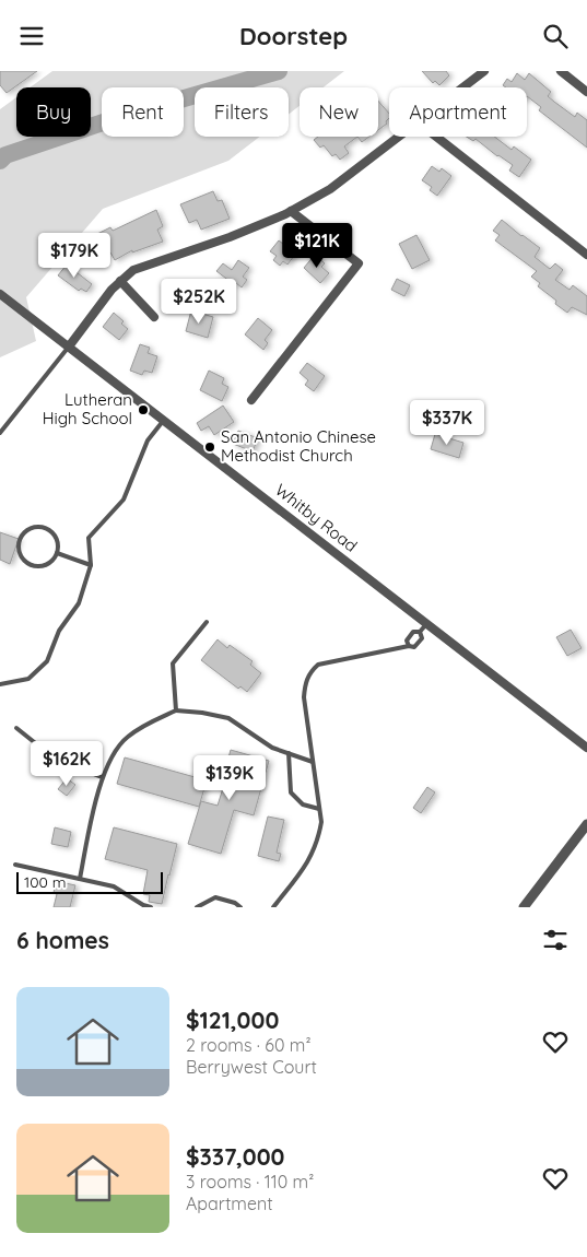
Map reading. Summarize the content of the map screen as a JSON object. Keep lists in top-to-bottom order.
{
  "streets": {
    "street": ["Whitby Road"]
  },
  "places": ["Lutheran High School", "San Antonio Chinese Methodist Church"],
  "scale_bar": "100 m",
  "page": {
    "header": "Doorstep",
    "chip": [
      "Buy",
      "Rent",
      "Filters",
      "New",
      "Apartment"
    ],
    "price": [
      "$121K",
      "$179K",
      "$252K",
      "$337K",
      "$162K",
      "$139K"
    ],
    "scale": "100 m",
    "heading": "6 homes",
    "list": [
      {
        "name": "$121,000",
        "note": "2 rooms · 60 m² · Berrywest Court"
      },
      {
        "name": "$337,000",
        "note": "3 rooms · 110 m² · Apartment"
      }
    ]
  }
}
